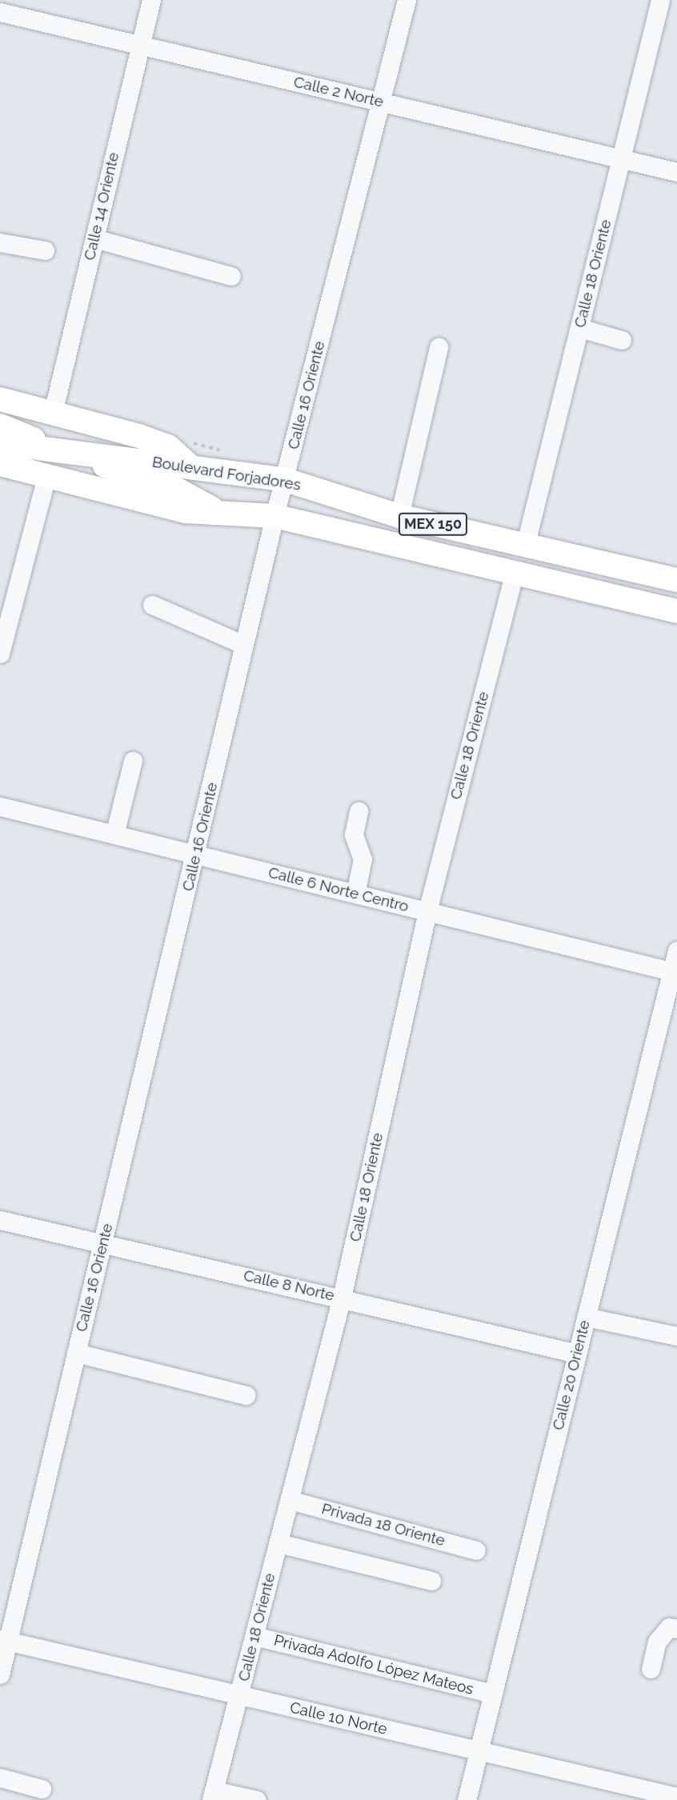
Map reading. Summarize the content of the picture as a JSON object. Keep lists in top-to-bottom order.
{
  "streets": {
    "main road": ["Boulevard Forjadores", "MEX 150"],
    "street": [
      "Calle 2 Norte",
      "Calle 14 Oriente",
      "Calle 18 Oriente",
      "Calle 16 Oriente",
      "Calle 6 Norte Centro",
      "Calle 8 Norte",
      "Calle 20 Oriente",
      "Privada 18 Oriente",
      "Privada Adolfo López Mateos",
      "Calle 10 Norte"
    ]
  },
  "crossings": [
    ["Calle 2 Norte", "Calle 14 Oriente"],
    ["Calle 2 Norte", "Calle 18 Oriente"],
    ["Calle 2 Norte", "Calle 16 Oriente"],
    ["Calle 18 Oriente", "Boulevard Forjadores"],
    ["Calle 18 Oriente", "MEX 150"],
    ["Calle 18 Oriente", "Calle 6 Norte Centro"],
    ["Calle 18 Oriente", "Calle 8 Norte"],
    ["Calle 18 Oriente", "Privada 18 Oriente"],
    ["Calle 18 Oriente", "Privada Adolfo López Mateos"],
    ["Calle 18 Oriente", "Calle 10 Norte"],
    ["Calle 16 Oriente", "Boulevard Forjadores"],
    ["Calle 16 Oriente", "MEX 150"],
    ["Calle 16 Oriente", "Calle 6 Norte Centro"],
    ["Calle 16 Oriente", "Calle 8 Norte"],
    ["Calle 16 Oriente", "Calle 10 Norte"],
    ["Boulevard Forjadores", "MEX 150"],
    ["Calle 6 Norte Centro", "Calle 20 Oriente"],
    ["Calle 8 Norte", "Calle 20 Oriente"],
    ["Calle 20 Oriente", "Privada Adolfo López Mateos"],
    ["Calle 20 Oriente", "Calle 10 Norte"]
  ]
}
